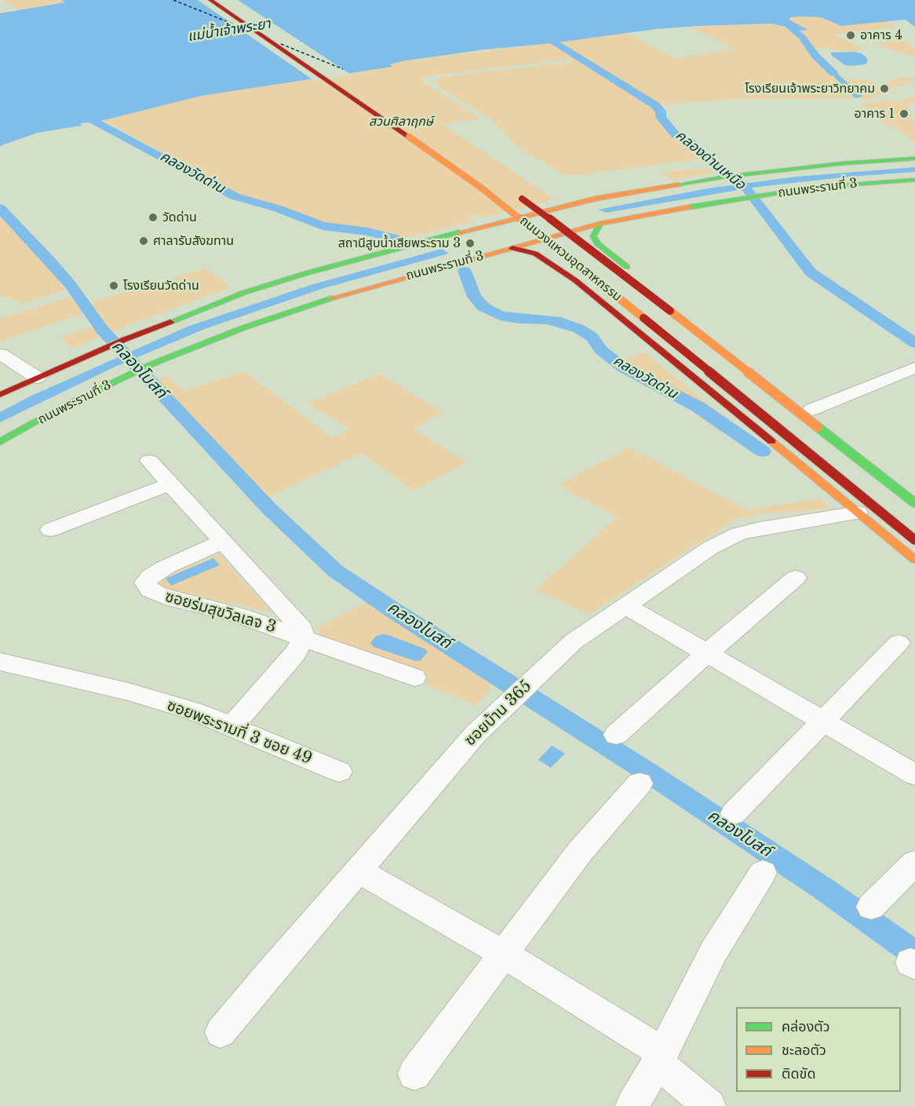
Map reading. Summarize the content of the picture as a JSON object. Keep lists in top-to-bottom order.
{
  "streets": {
    "main road": ["ถนนพระรามที่ 3", "ถนนวงแหวนอุตสาหกรรม"],
    "street": ["ซอยร่มสุขวิลเลจ 3", "ซอยบ้าน 365", "ซอยพระรามที่ 3 ซอย 49"]
  },
  "crossings": [
    ["ถนนพระรามที่ 3", "ถนนวงแหวนอุตสาหกรรม"],
    ["ถนนวงแหวนอุตสาหกรรม", "ซอยบ้าน 365"]
  ],
  "water": [
    "แม่น้ำเจ้าพระยา",
    "คลองด่านเหนือ",
    "คลองวัดด่าน",
    "คลองโบสถ์"
  ],
  "parks": ["สวนศิลาฤกษ์"],
  "places": [
    "อาคาร 4",
    "โรงเรียนเจ้าพระยาวิทยาคม",
    "อาคาร 1",
    "วัดด่าน",
    "ศาลารับสังฆทาน",
    "สถานีสูบน้ำเสียพระราม 3",
    "โรงเรียนวัดด่าน"
  ],
  "legend": ["คล่องตัว", "ชะลอตัว", "ติดขัด"]
}
